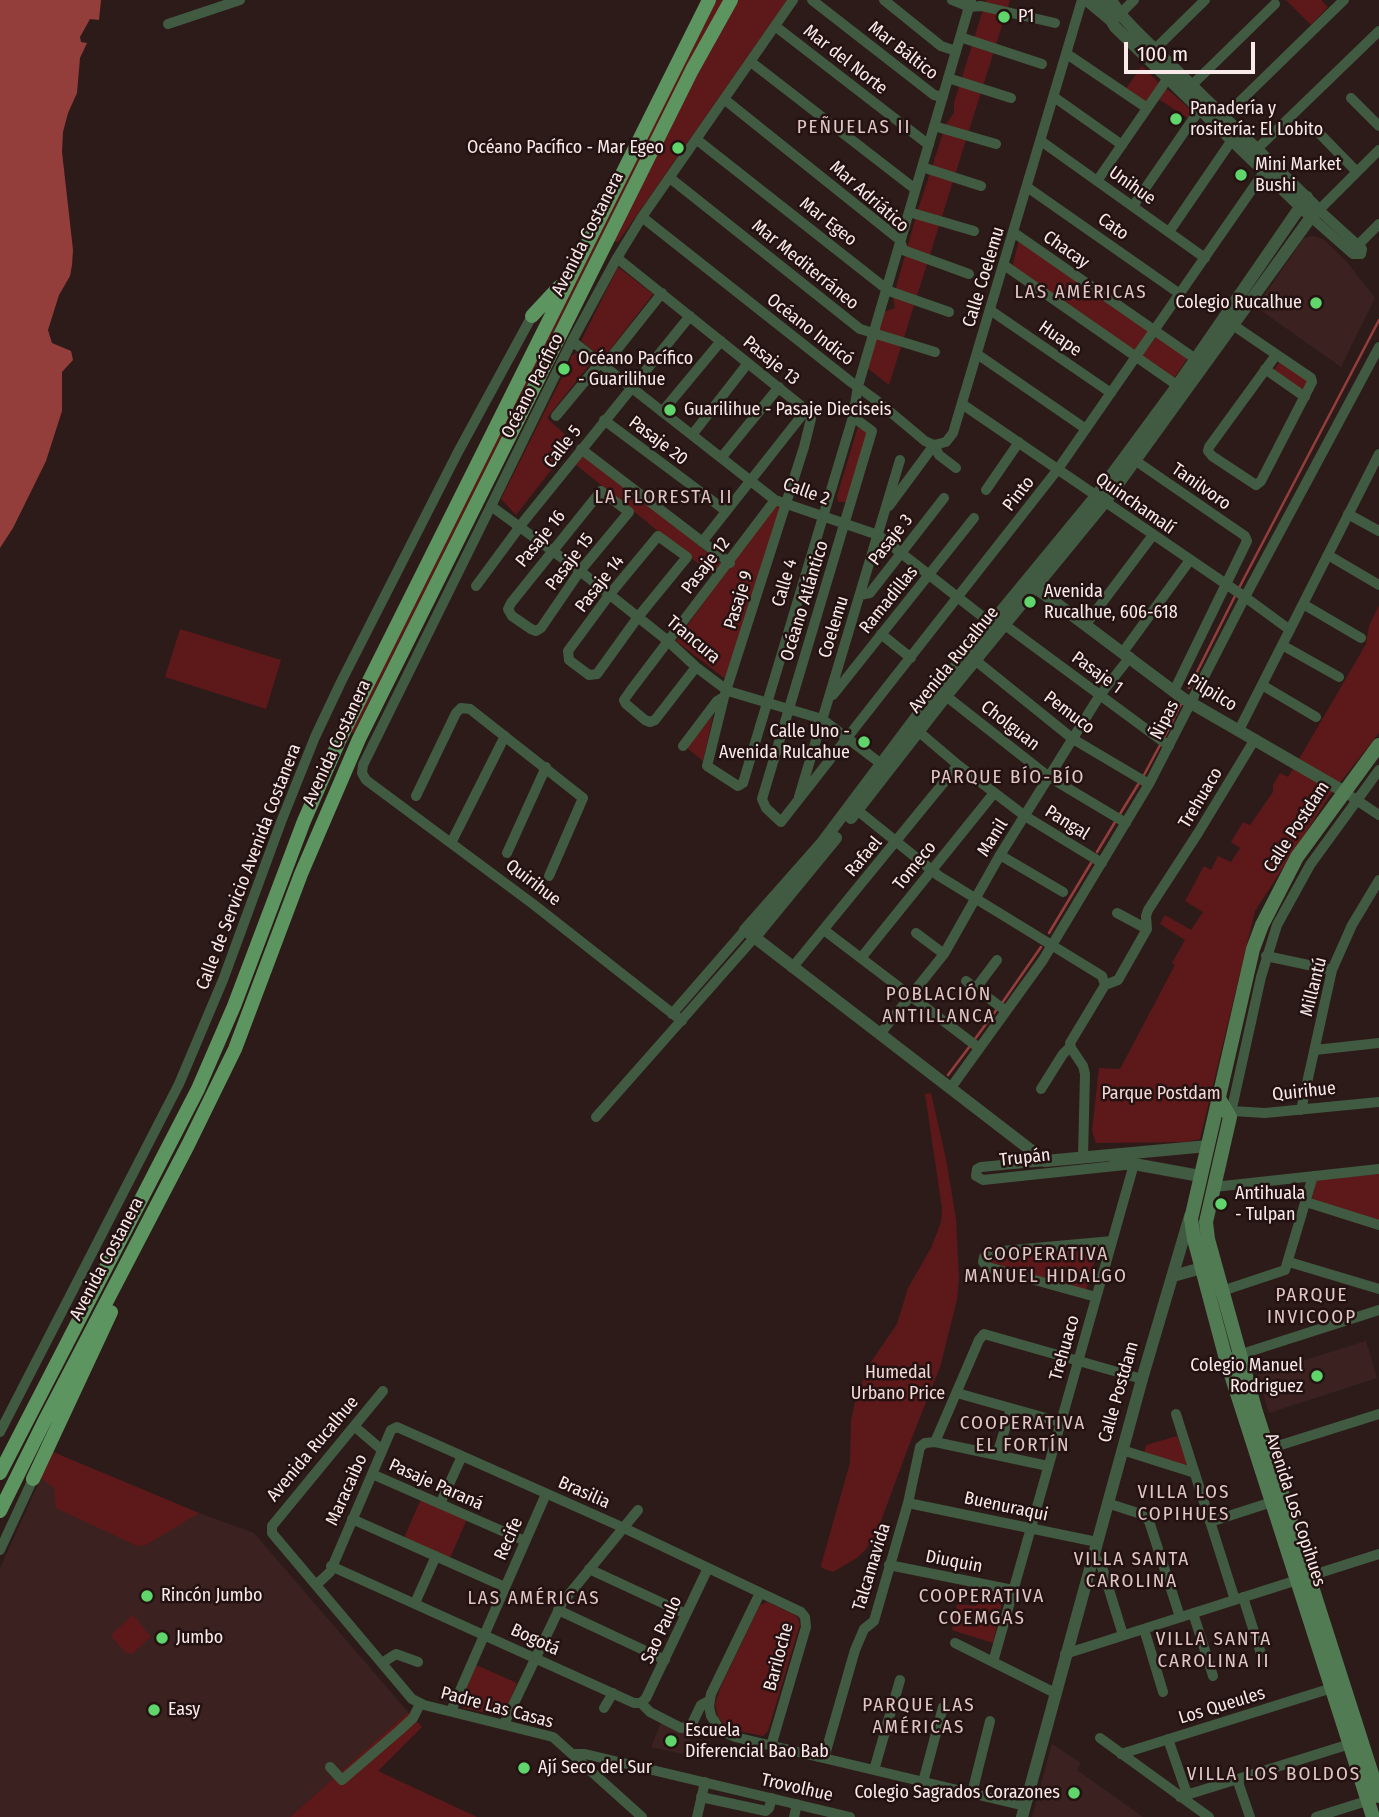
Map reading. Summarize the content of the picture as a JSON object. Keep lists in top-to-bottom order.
{
  "streets": {
    "main road": ["Avenida Costanera", "Calle Postdam", "Avenida Los Copihues"],
    "street": [
      "Mar Báltico",
      "Mar del Norte",
      "Unihue",
      "Mar Adriático",
      "Mar Egeo",
      "Cato",
      "Chacay",
      "Mar Mediterráneo",
      "Calle Coelemu",
      "Océano Indicó",
      "Huape",
      "Pasaje 13",
      "Océano Pacífico",
      "Pasaje 20",
      "Calle 5",
      "Tanilvoro",
      "Calle 2",
      "Pinto",
      "Quinchamalí",
      "Pasaje 16",
      "Pasaje 3",
      "Pasaje 15",
      "Pasaje 12",
      "Calle 4",
      "Pasaje 14",
      "Pasaje 9",
      "Ramadillas",
      "Océano Atlántico",
      "Coelemu",
      "Trancura",
      "Avenida Rucalhue",
      "Pasaje 1",
      "Pilpilco",
      "Pemuco",
      "Ñipas",
      "Cholguan",
      "Trehuaco",
      "Pangal",
      "Manil",
      "Rafael",
      "Tomeco",
      "Calle de Servicio Avenida Costanera",
      "Quirihue",
      "Millantú",
      "Trupán",
      "Pasaje Paraná",
      "Maracaibo",
      "Brasilia",
      "Buenuraqui",
      "Recife",
      "Diuquin",
      "Talcamavida",
      "Sao Paulo",
      "Bogotá",
      "Bariloche",
      "Los Queules",
      "Padre Las Casas",
      "Trovolhue"
    ]
  },
  "crossings": [
    ["Mar del Norte", "Océano Pacífico"],
    ["Unihue", "Calle Coelemu"],
    ["Unihue", "Pinto"],
    ["Mar Adriático", "Océano Pacífico"],
    ["Mar Egeo", "Océano Pacífico"],
    ["Cato", "Calle Coelemu"],
    ["Cato", "Pinto"],
    ["Chacay", "Calle Coelemu"],
    ["Chacay", "Pinto"],
    ["Chacay", "Avenida Rucalhue"],
    ["Mar Mediterráneo", "Océano Pacífico"],
    ["Calle Coelemu", "Océano Indicó"],
    ["Calle Coelemu", "Huape"],
    ["Calle Coelemu", "Quinchamalí"],
    ["Calle Coelemu", "Coelemu"],
    ["Océano Indicó", "Océano Pacífico"],
    ["Océano Indicó", "Calle 4"],
    ["Huape", "Pinto"],
    ["Pasaje 13", "Océano Pacífico"],
    ["Pasaje 13", "Pasaje 20"],
    ["Pasaje 13", "Calle 5"],
    ["Pasaje 13", "Calle 2"],
    ["Pasaje 13", "Pasaje 9"],
    ["Océano Pacífico", "Calle 2"],
    ["Océano Pacífico", "Trancura"],
    ["Océano Pacífico", "Quirihue"],
    ["Pasaje 20", "Calle 5"],
    ["Calle 5", "Calle 2"],
    ["Calle 5", "Trancura"],
    ["Tanilvoro", "Avenida Rucalhue"],
    ["Tanilvoro", "Ñipas"],
    ["Calle 2", "Pinto"],
    ["Calle 2", "Pasaje 3"],
    ["Calle 2", "Pasaje 12"],
    ["Calle 2", "Calle 4"],
    ["Calle 2", "Pasaje 9"],
    ["Calle 2", "Ramadillas"],
    ["Calle 2", "Océano Atlántico"],
    ["Calle 2", "Coelemu"],
    ["Calle 2", "Avenida Rucalhue"],
    ["Pinto", "Quinchamalí"],
    ["Pinto", "Océano Atlántico"],
    ["Pinto", "Coelemu"],
    ["Pinto", "Trancura"],
    ["Quinchamalí", "Avenida Rucalhue"],
    ["Quinchamalí", "Ñipas"],
    ["Quinchamalí", "Manil"],
    ["Pasaje 16", "Pasaje 15"],
    ["Pasaje 16", "Trancura"],
    ["Pasaje 3", "Coelemu"],
    ["Pasaje 15", "Trancura"],
    ["Pasaje 12", "Pasaje 9"],
    ["Pasaje 12", "Trancura"],
    ["Calle 4", "Pasaje 9"],
    ["Calle 4", "Océano Atlántico"],
    ["Calle 4", "Trancura"],
    ["Pasaje 14", "Trancura"],
    ["Pasaje 9", "Trancura"],
    ["Ramadillas", "Coelemu"],
    ["Océano Atlántico", "Trancura"],
    ["Coelemu", "Trancura"],
    ["Trancura", "Avenida Rucalhue"],
    ["Avenida Rucalhue", "Pasaje 1"],
    ["Avenida Rucalhue", "Pilpilco"],
    ["Avenida Rucalhue", "Pemuco"],
    ["Avenida Rucalhue", "Cholguan"],
    ["Avenida Rucalhue", "Pangal"],
    ["Avenida Rucalhue", "Quirihue"],
    ["Avenida Rucalhue", "Padre Las Casas"],
    ["Pasaje 1", "Ñipas"],
    ["Pasaje 1", "Manil"],
    ["Pilpilco", "Ñipas"],
    ["Pilpilco", "Trehuaco"],
    ["Pilpilco", "Calle Postdam"],
    ["Pilpilco", "Manil"],
    ["Pemuco", "Ñipas"],
    ["Pemuco", "Manil"],
    ["Ñipas", "Cholguan"],
    ["Ñipas", "Pangal"],
    ["Cholguan", "Manil"],
    ["Trehuaco", "Trupán"],
    ["Trehuaco", "Buenuraqui"],
    ["Trehuaco", "Diuquin"],
    ["Pangal", "Manil"],
    ["Pangal", "Rafael"],
    ["Pangal", "Tomeco"],
    ["Calle Postdam", "Quirihue"],
    ["Calle Postdam", "Trupán"],
    ["Calle Postdam", "Buenuraqui"],
    ["Calle Postdam", "Avenida Los Copihues"],
    ["Quirihue", "Millantú"],
    ["Pasaje Paraná", "Maracaibo"],
    ["Pasaje Paraná", "Recife"],
    ["Maracaibo", "Brasilia"],
    ["Maracaibo", "Bogotá"],
    ["Brasilia", "Recife"],
    ["Brasilia", "Sao Paulo"],
    ["Brasilia", "Bariloche"],
    ["Buenuraqui", "Talcamavida"],
    ["Avenida Los Copihues", "Los Queules"],
    ["Recife", "Bogotá"],
    ["Recife", "Padre Las Casas"],
    ["Diuquin", "Talcamavida"],
    ["Sao Paulo", "Bogotá"],
    ["Padre Las Casas", "Trovolhue"]
  ],
  "districts": [
    "PEÑUELAS II",
    "LAS AMÉRICAS",
    "LA FLORESTA II",
    "PARQUE BÍO-BÍO",
    "POBLACIÓN ANTILLANCA",
    "COOPERATIVA MANUEL HIDALGO",
    "PARQUE INVICOOP",
    "COOPERATIVA EL FORTÍN",
    "VILLA LOS COPIHUES",
    "VILLA SANTA CAROLINA",
    "COOPERATIVA COEMGAS",
    "LAS AMÉRICAS",
    "VILLA SANTA CAROLINA II",
    "PARQUE LAS AMÉRICAS",
    "VILLA LOS BOLDOS"
  ],
  "parks": ["Parque Postdam", "Humedal Urbano Price"],
  "places": [
    "P1",
    "Panadería y rositería: El Lobito",
    "Océano Pacífico - Mar Egeo",
    "Mini Market Bushi",
    "Colegio Rucalhue",
    "Océano Pacífico - Guarilihue",
    "Guarilihue - Pasaje Dieciseis",
    "Avenida Rucalhue, 606-618",
    "Calle Uno - Avenida Rulcahue",
    "Antihuala - Tulpan",
    "Colegio Manuel Rodriguez",
    "Rincón Jumbo",
    "Jumbo",
    "Easy",
    "Escuela Diferencial Bao Bab",
    "Ají Seco del Sur",
    "Colegio Sagrados Corazones"
  ],
  "scale_bar": "100 m"
}
